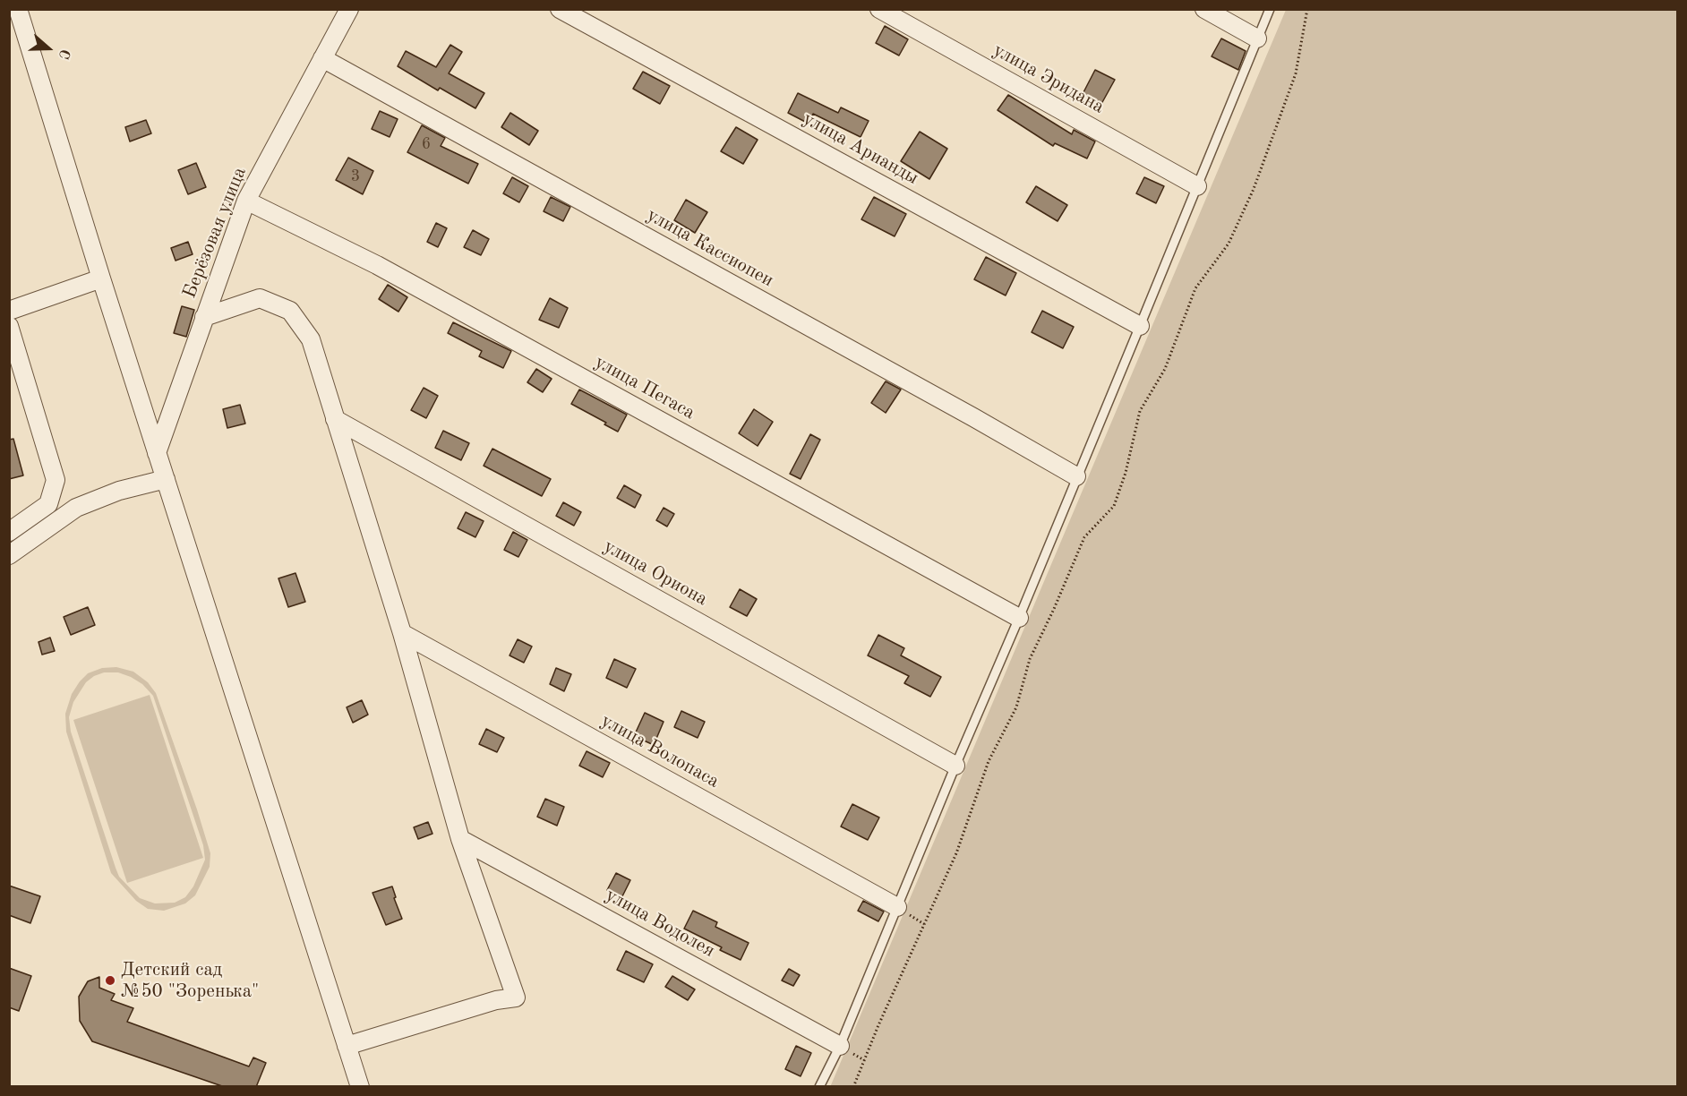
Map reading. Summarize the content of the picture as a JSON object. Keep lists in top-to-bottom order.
{
  "streets": {
    "street": [
      "улица Эридана",
      "улица Арианды",
      "Берёзовая улица",
      "улица Кассиопеи",
      "улица Пегаса",
      "улица Ориона",
      "улица Волопаса",
      "улица Водолея"
    ]
  },
  "crossings": [
    ["Берёзовая улица", "улица Кассиопеи"],
    ["Берёзовая улица", "улица Пегаса"]
  ],
  "places": ["Детский сад №50 \"Зоренька\""],
  "house_numbers": ["6", "3"],
  "north": "right"
}
